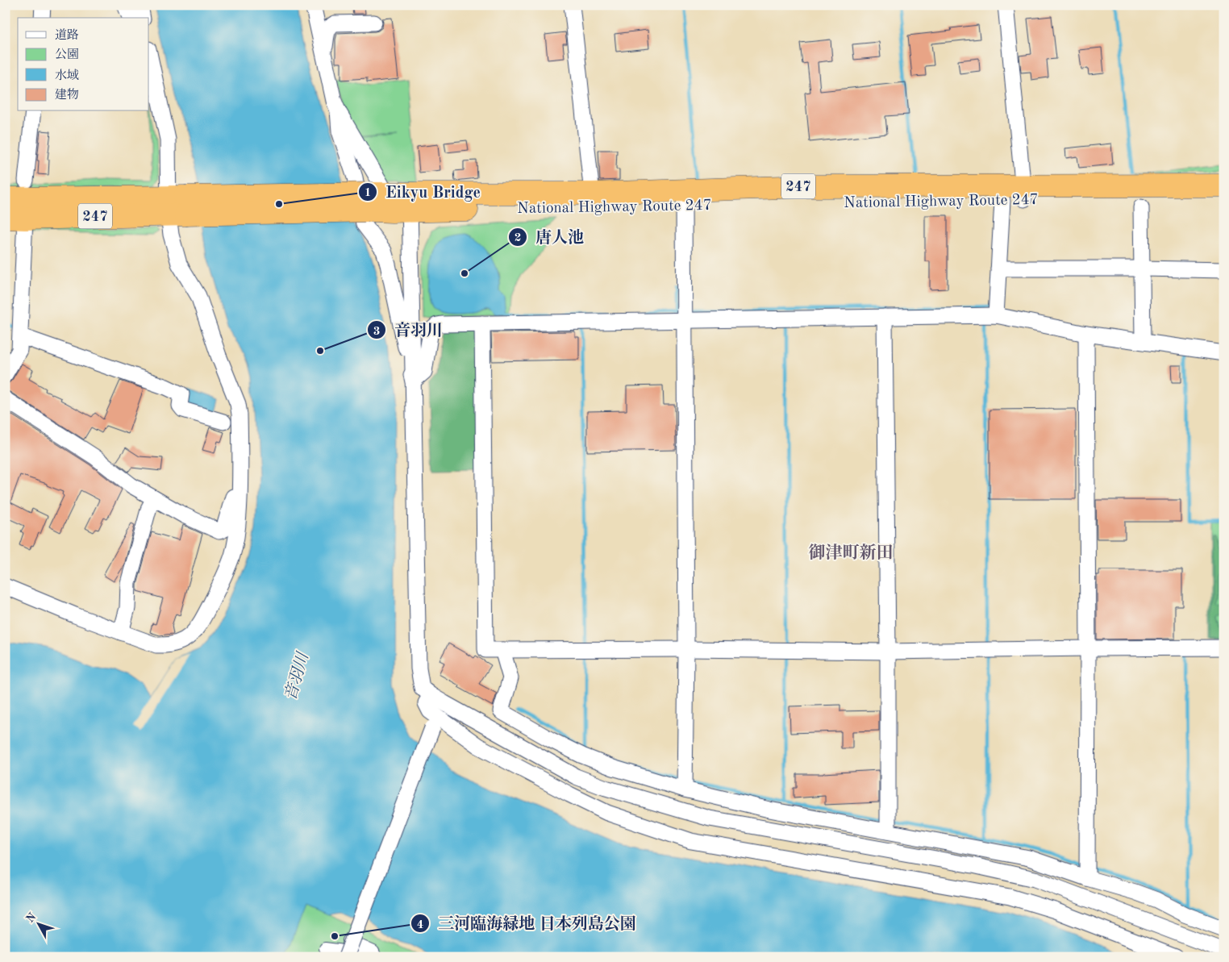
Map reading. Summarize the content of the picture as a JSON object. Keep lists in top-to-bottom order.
{
  "streets": {
    "highway": ["247", "National Highway Route 247"]
  },
  "districts": ["御津町新田"],
  "water": ["音羽川"],
  "places": [
    "Eikyu Bridge",
    "唐人池",
    "音羽川",
    "三河臨海緑地 日本列島公園"
  ],
  "legend": [
    "道路",
    "公園",
    "水域",
    "建物"
  ],
  "north": "top left"
}
